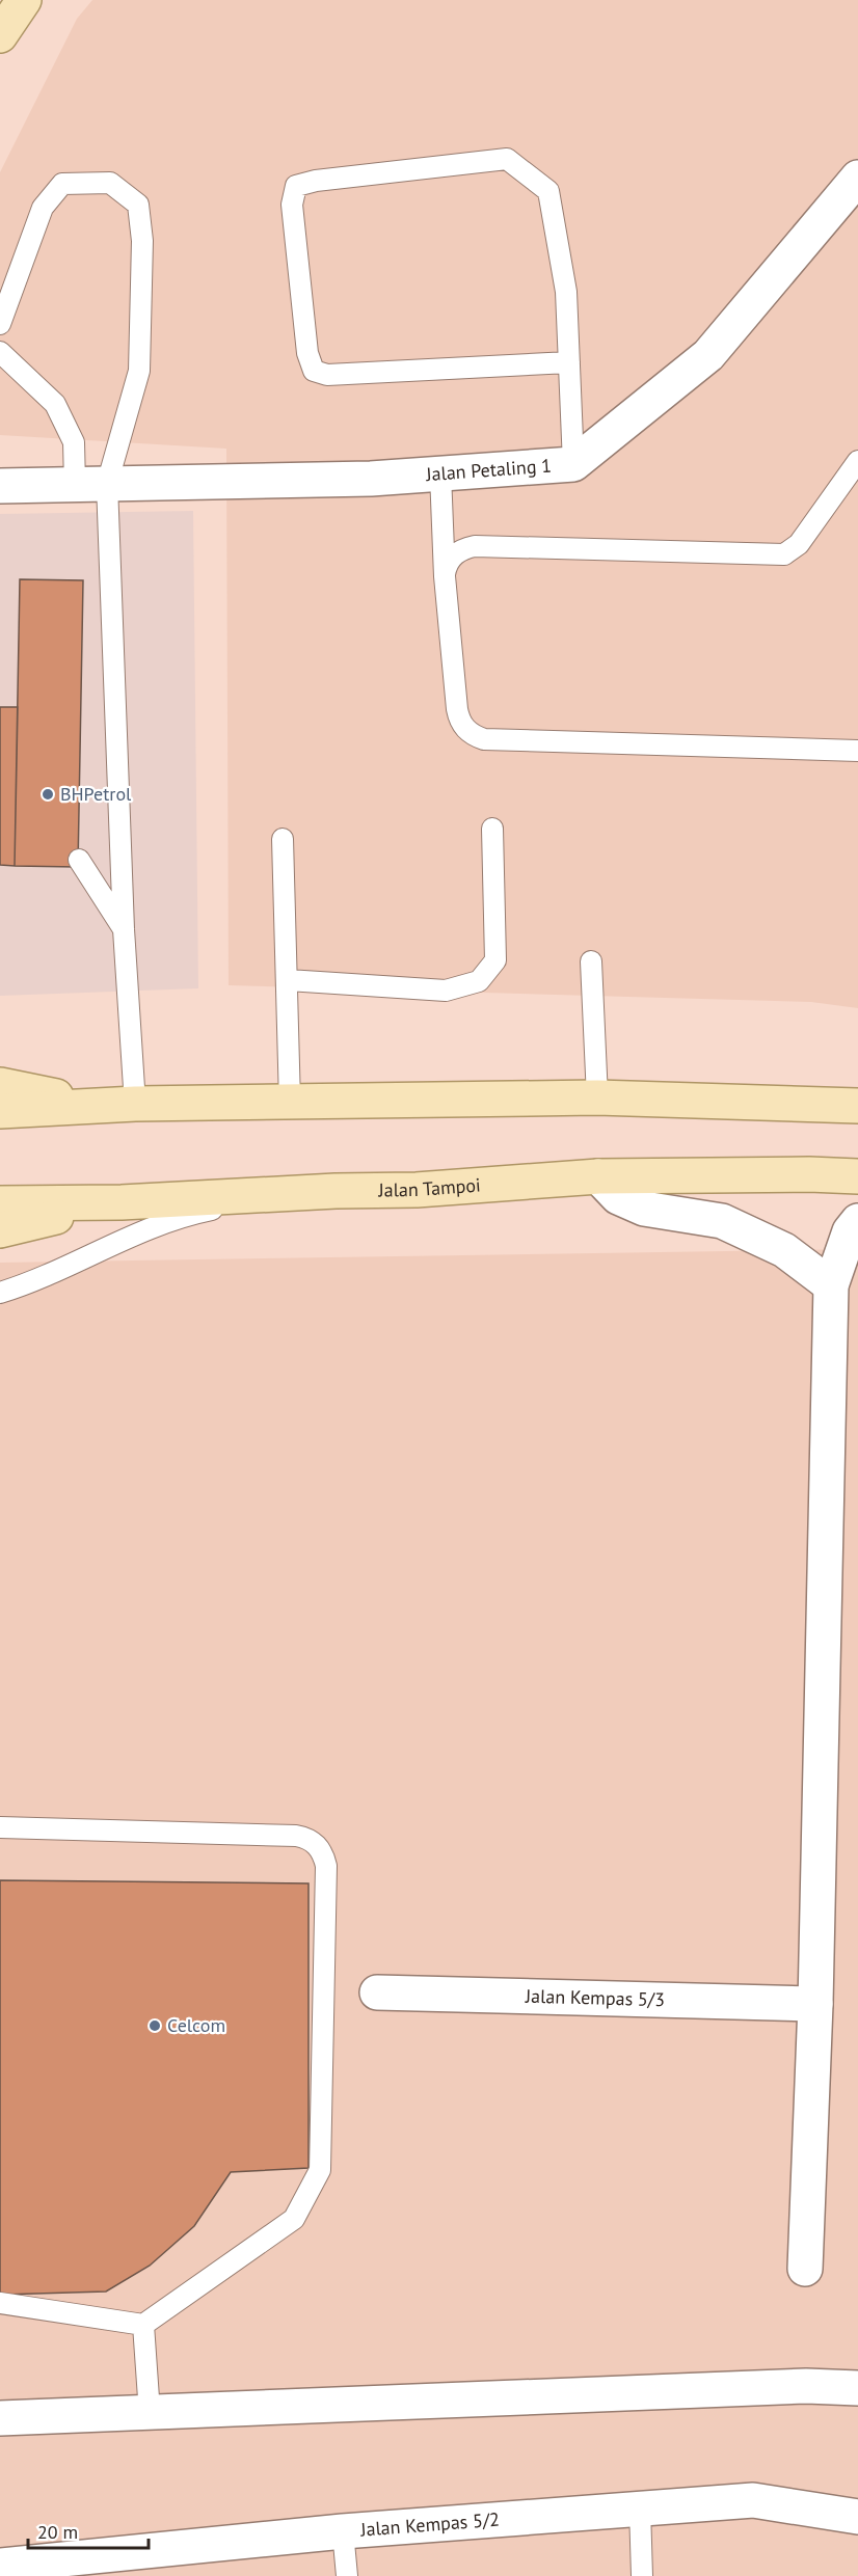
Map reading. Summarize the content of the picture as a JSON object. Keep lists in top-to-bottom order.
{
  "streets": {
    "main road": ["Jalan Tampoi"],
    "street": ["Jalan Petaling 1", "Jalan Kempas 5/3", "Jalan Kempas 5/2"]
  },
  "places": ["BHPetrol", "Celcom"],
  "scale_bar": "20 m"
}
